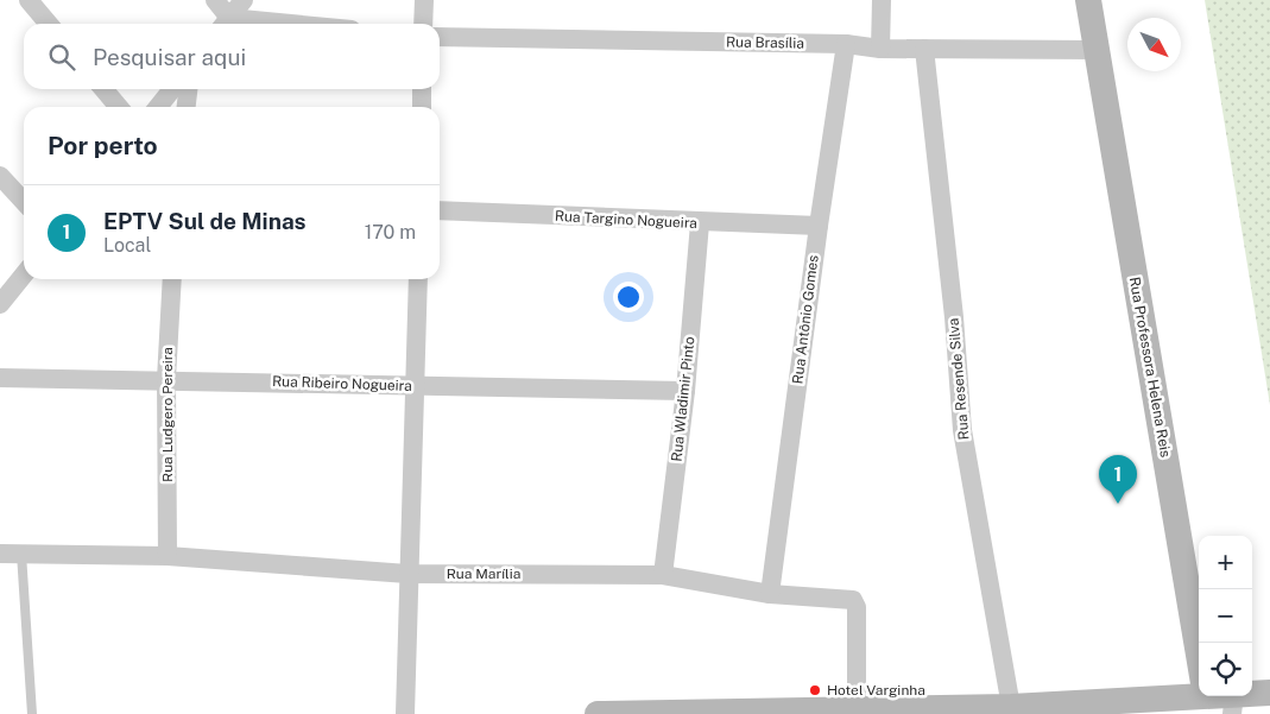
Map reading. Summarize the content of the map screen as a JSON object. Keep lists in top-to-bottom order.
{
  "streets": {
    "main road": ["Rua Professora Helena Reis"],
    "street": [
      "Rua Brasília",
      "Rua Targino Nogueira",
      "Rua Antônio Gomes",
      "Rua Resende Silva",
      "Rua Ribeiro Nogueira",
      "Rua Wladimir Pinto",
      "Rua Ludgero Pereira",
      "Rua Marília"
    ]
  },
  "crossings": [
    ["Rua Brasília", "Rua Antônio Gomes"],
    ["Rua Brasília", "Rua Professora Helena Reis"],
    ["Rua Brasília", "Rua Resende Silva"],
    ["Rua Targino Nogueira", "Rua Antônio Gomes"],
    ["Rua Targino Nogueira", "Rua Wladimir Pinto"],
    ["Rua Antônio Gomes", "Rua Marília"],
    ["Rua Ribeiro Nogueira", "Rua Wladimir Pinto"],
    ["Rua Ribeiro Nogueira", "Rua Ludgero Pereira"],
    ["Rua Wladimir Pinto", "Rua Marília"],
    ["Rua Ludgero Pereira", "Rua Marília"]
  ],
  "places": ["Hotel Varginha"],
  "north": "bottom right",
  "page": {
    "search": "Pesquisar aqui",
    "heading": "Por perto",
    "list": [
      {
        "mark": "1",
        "name": "EPTV Sul de Minas",
        "note": "Local",
        "value": "170 m"
      }
    ],
    "pins": "1",
    "map_buttons": ["+", "−"]
  }
}
